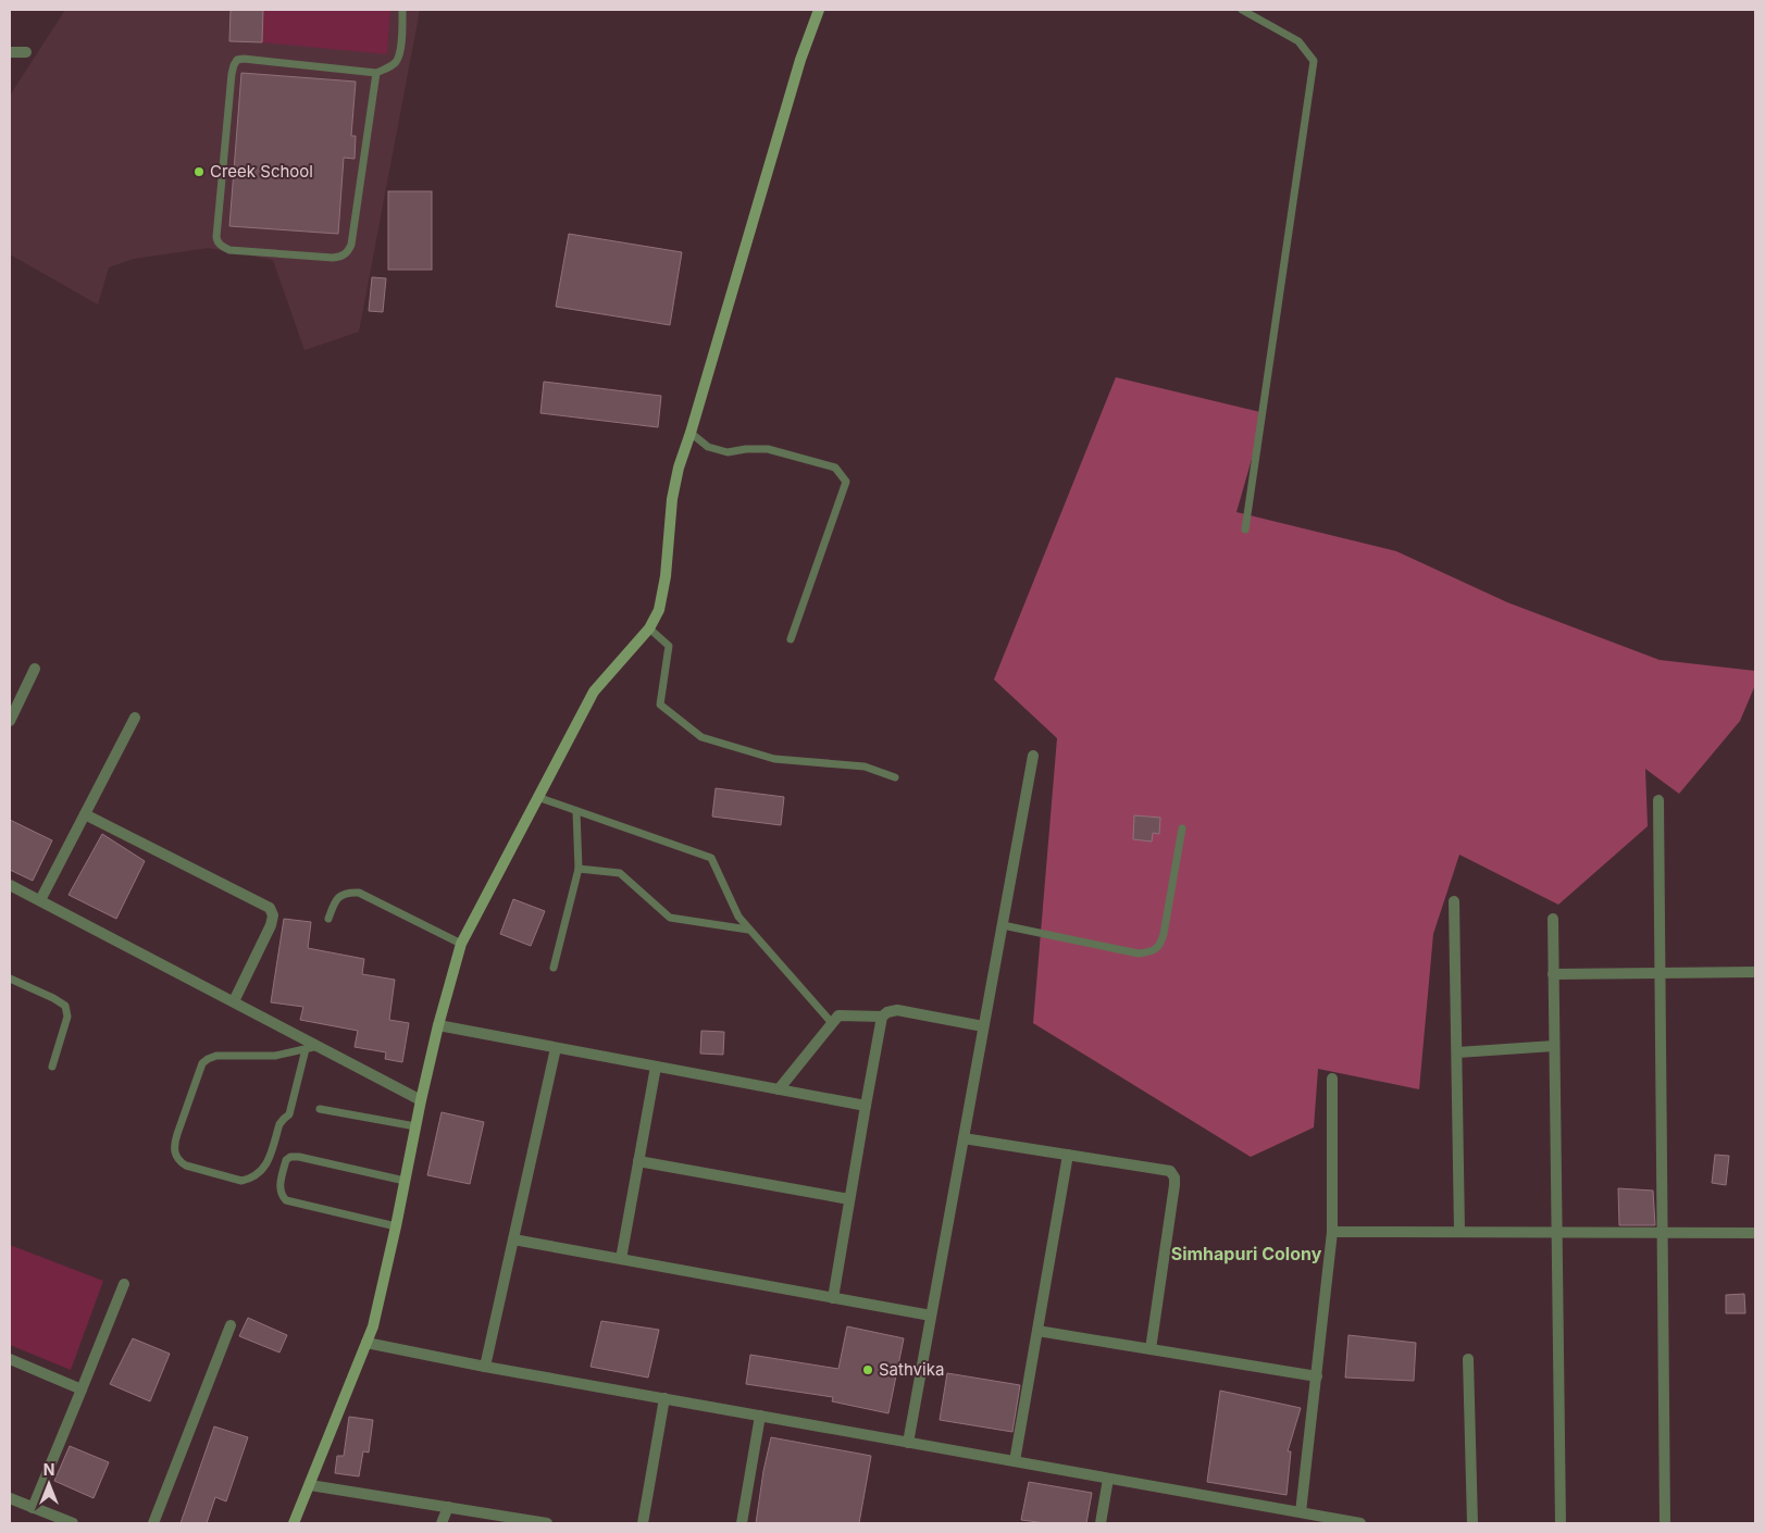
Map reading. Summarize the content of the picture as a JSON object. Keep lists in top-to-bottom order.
{
  "districts": ["Simhapuri Colony"],
  "places": ["Creek School", "Sathvika"],
  "north": "top"
}
